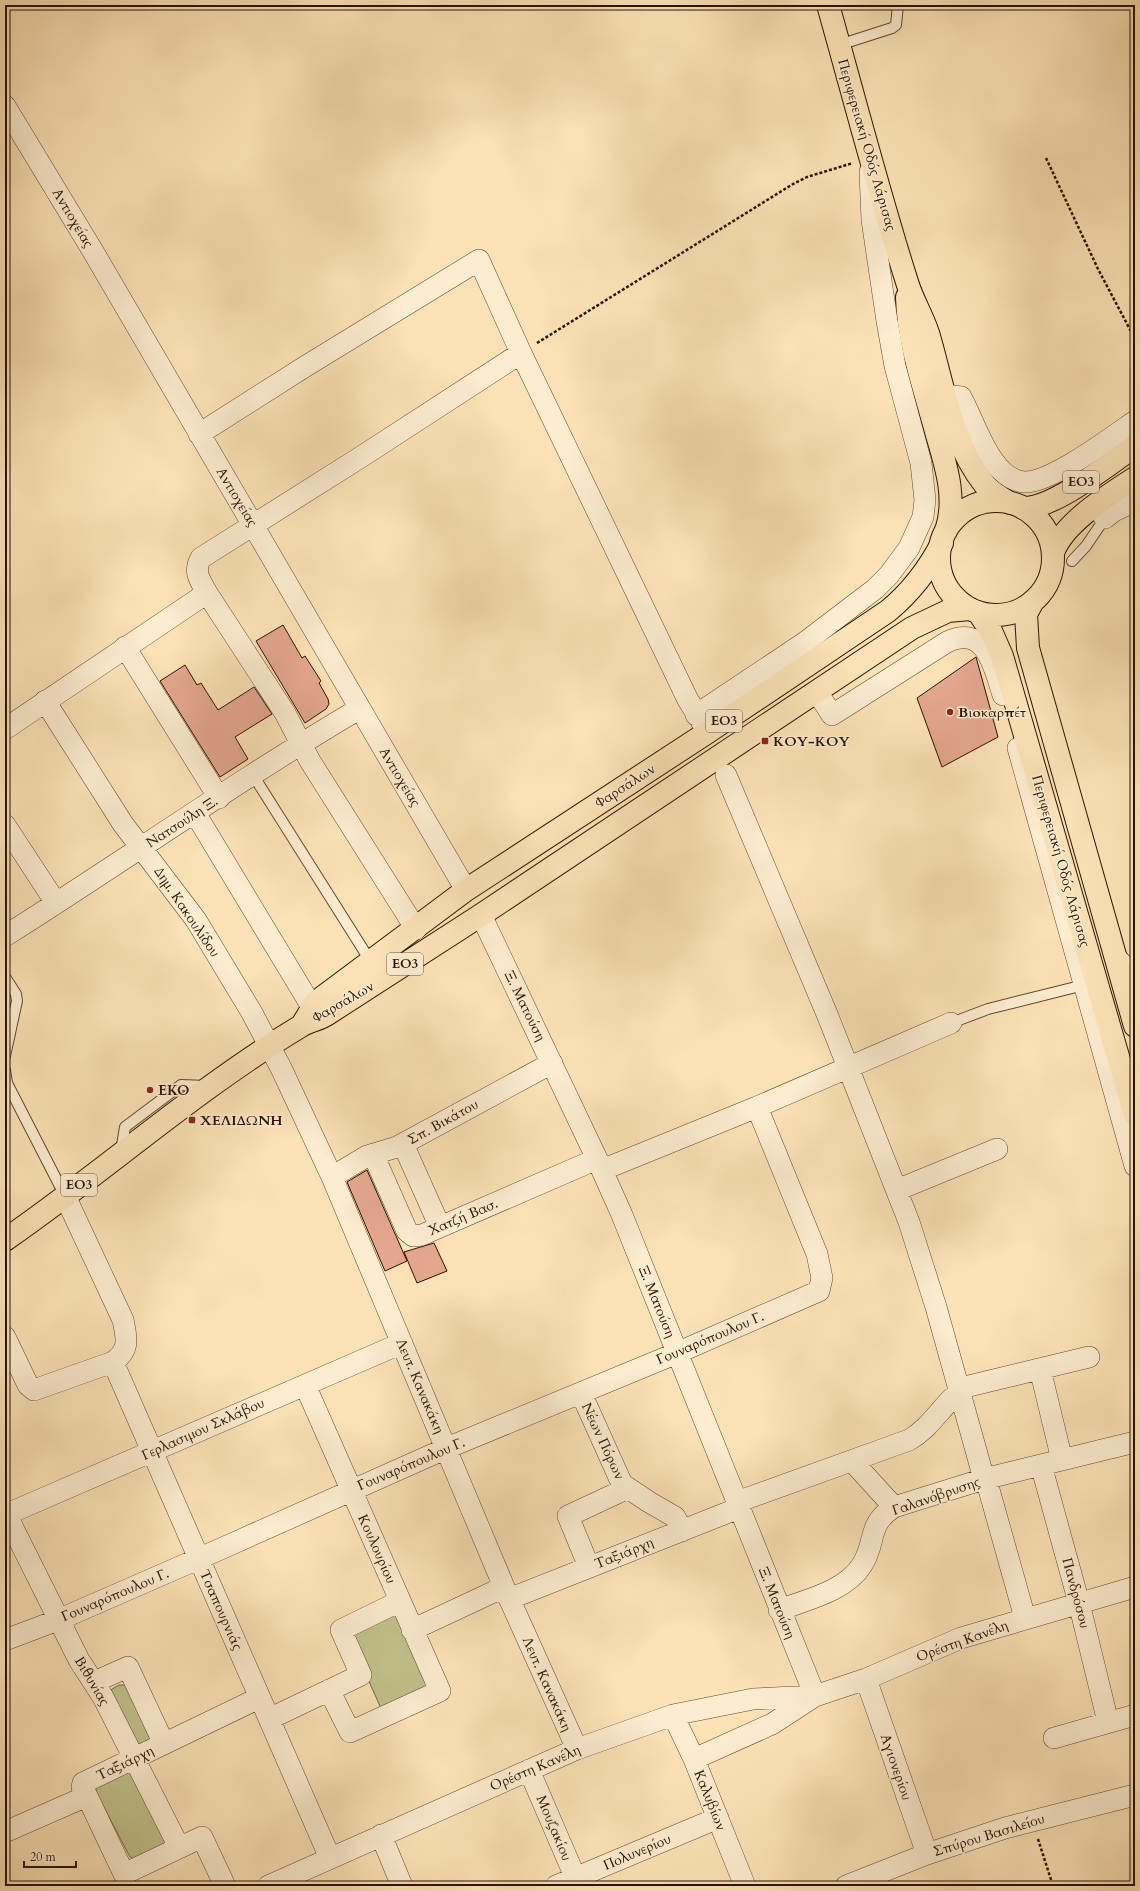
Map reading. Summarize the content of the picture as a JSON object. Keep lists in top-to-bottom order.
{
  "streets": {
    "main road": ["Περιφερειακή Οδός Λάρισας", "ΕΟ3", "Φαρσάλων"],
    "street": [
      "Αντιοχείας",
      "Νατσούλη Ξ.",
      "Δημ. Κακουλίδου",
      "Ξ. Ματούση",
      "Σπ. Βικάτου",
      "Χατζή Βασ.",
      "Γουναρόπουλου Γ.",
      "Λευτ. Κανακάκη",
      "Γερλασιμου Σκλάβου",
      "Νέων Πόρων",
      "Γαλανόβρυσης",
      "Κουλουρίου",
      "Ταξιάρχη",
      "Πανδρόσου",
      "Τσαπουρνιάς",
      "Ορέστη Κανέλη",
      "Βιθυνίας",
      "Αγιονερίου",
      "Καλυβίων",
      "Μουζακίου",
      "Σπύρου Βασιλείου",
      "Πολυνερίου"
    ]
  },
  "crossings": [
    ["Περιφερειακή Οδός Λάρισας", "ΕΟ3"],
    ["Περιφερειακή Οδός Λάρισας", "Φαρσάλων"],
    ["Αντιοχείας", "Φαρσάλων"],
    ["Αντιοχείας", "Νατσούλη Ξ."],
    ["ΕΟ3", "Φαρσάλων"],
    ["Φαρσάλων", "Δημ. Κακουλίδου"],
    ["Φαρσάλων", "Ξ. Ματούση"],
    ["Φαρσάλων", "Λευτ. Κανακάκη"],
    ["Νατσούλη Ξ.", "Δημ. Κακουλίδου"],
    ["Δημ. Κακουλίδου", "Λευτ. Κανακάκη"],
    ["Ξ. Ματούση", "Σπ. Βικάτου"],
    ["Ξ. Ματούση", "Χατζή Βασ."],
    ["Ξ. Ματούση", "Γουναρόπουλου Γ."],
    ["Ξ. Ματούση", "Γαλανόβρυσης"],
    ["Ξ. Ματούση", "Ταξιάρχη"],
    ["Ξ. Ματούση", "Ορέστη Κανέλη"],
    ["Σπ. Βικάτου", "Χατζή Βασ."],
    ["Σπ. Βικάτου", "Λευτ. Κανακάκη"],
    ["Χατζή Βασ.", "Γουναρόπουλου Γ."],
    ["Γουναρόπουλου Γ.", "Λευτ. Κανακάκη"],
    ["Γουναρόπουλου Γ.", "Νέων Πόρων"],
    ["Γουναρόπουλου Γ.", "Κουλουρίου"],
    ["Γουναρόπουλου Γ.", "Τσαπουρνιάς"],
    ["Γουναρόπουλου Γ.", "Βιθυνίας"],
    ["Λευτ. Κανακάκη", "Γερλασιμου Σκλάβου"],
    ["Λευτ. Κανακάκη", "Ταξιάρχη"],
    ["Λευτ. Κανακάκη", "Ορέστη Κανέλη"],
    ["Γερλασιμου Σκλάβου", "Κουλουρίου"],
    ["Γερλασιμου Σκλάβου", "Τσαπουρνιάς"],
    ["Γερλασιμου Σκλάβου", "Βιθυνίας"],
    ["Νέων Πόρων", "Ταξιάρχη"],
    ["Γαλανόβρυσης", "Πανδρόσου"],
    ["Κουλουρίου", "Ταξιάρχη"],
    ["Ταξιάρχη", "Τσαπουρνιάς"],
    ["Ταξιάρχη", "Βιθυνίας"],
    ["Πανδρόσου", "Ορέστη Κανέλη"],
    ["Τσαπουρνιάς", "Ορέστη Κανέλη"],
    ["Ορέστη Κανέλη", "Αγιονερίου"],
    ["Ορέστη Κανέλη", "Καλυβίων"],
    ["Ορέστη Κανέλη", "Μουζακίου"],
    ["Αγιονερίου", "Σπύρου Βασιλείου"],
    ["Καλυβίων", "Πολυνερίου"],
    ["Μουζακίου", "Πολυνερίου"]
  ],
  "places": {
    "other": ["Βιοκαρπέτ", "EKO"],
    "transit": ["ΚΟΥ-ΚΟΥ", "ΧΕΛΙΔΩΝΗ"]
  },
  "scale_bar": "20 m"
}
